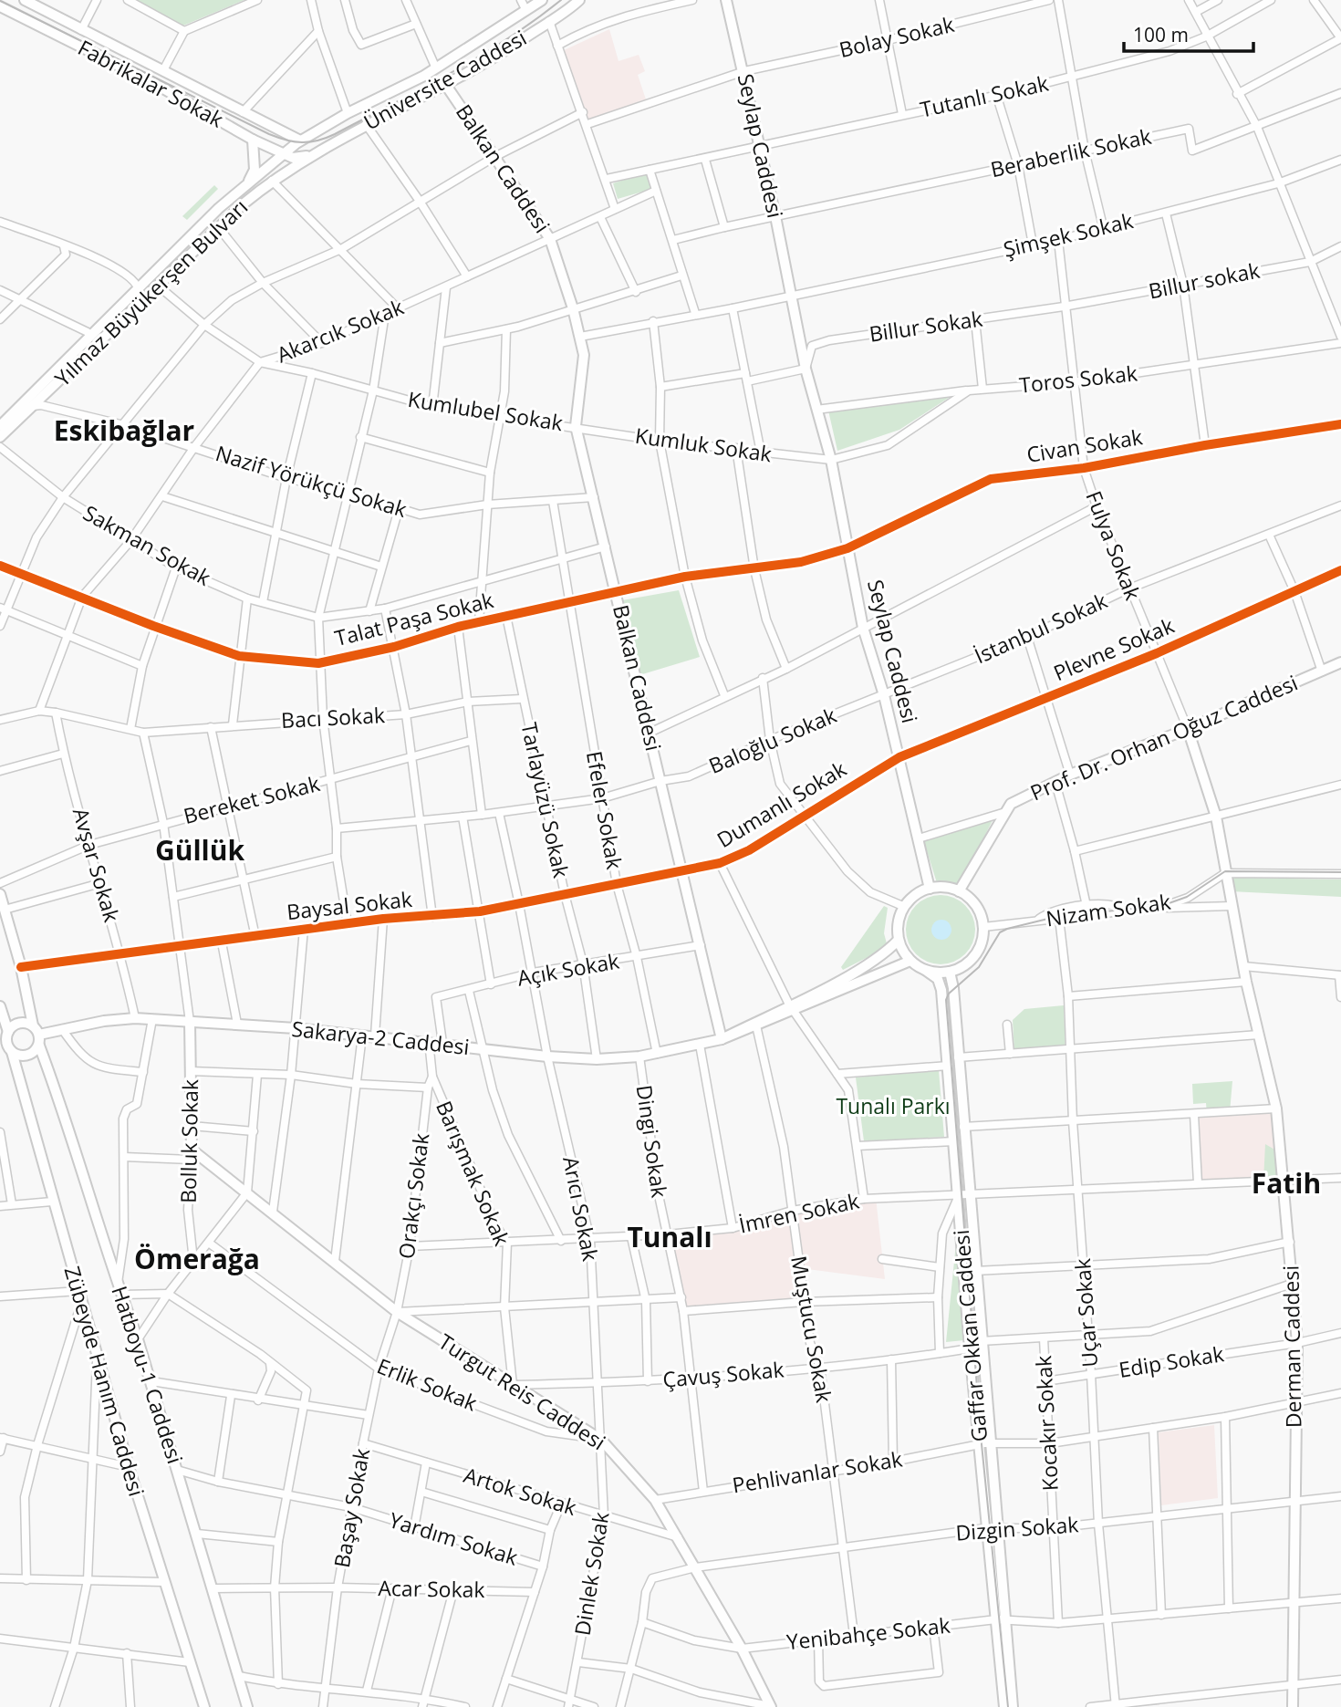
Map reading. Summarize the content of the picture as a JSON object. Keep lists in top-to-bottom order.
{
  "streets": {
    "main road": [
      "Üniversite Caddesi",
      "Fabrikalar Sokak",
      "Seylap Caddesi",
      "Balkan Caddesi",
      "Yılmaz Büyükerşen Bulvarı",
      "Prof. Dr. Orhan Oğuz Caddesi",
      "Sakarya-2 Caddesi",
      "Bolluk Sokak",
      "Gaffar Okkan Caddesi",
      "Derman Caddesi",
      "Hatboyu-1 Caddesi",
      "Zübeyde Hanım Caddesi",
      "Turgut Reis Caddesi"
    ],
    "street": [
      "Bolay Sokak",
      "Tutanlı Sokak",
      "Beraberlik Sokak",
      "Şimşek Sokak",
      "Billur sokak",
      "Billur Sokak",
      "Akarcık Sokak",
      "Toros Sokak",
      "Kumlubel Sokak",
      "Kumluk Sokak",
      "Civan Sokak",
      "Nazif Yörükçü Sokak",
      "Sakman Sokak",
      "Fulya Sokak",
      "Talat Paşa Sokak",
      "İstanbul Sokak",
      "Plevne Sokak",
      "Bacı Sokak",
      "Baloğlu Sokak",
      "Bereket Sokak",
      "Tarlayüzü Sokak",
      "Dumanlı Sokak",
      "Efeler Sokak",
      "Avşar Sokak",
      "Baysal Sokak",
      "Nizam Sokak",
      "Açık Sokak",
      "Dingi Sokak",
      "Barışmak Sokak",
      "Orakçı Sokak",
      "Arıcı Sokak",
      "İmren Sokak",
      "Uçar Sokak",
      "Muştucu Sokak",
      "Edip Sokak",
      "Çavuş Sokak",
      "Erlik Sokak",
      "Kocakır Sokak",
      "Pehlivanlar Sokak",
      "Artok Sokak",
      "Başay Sokak",
      "Dizgin Sokak",
      "Yardım Sokak",
      "Dinlek Sokak",
      "Acar Sokak",
      "Yenibahçe Sokak"
    ]
  },
  "crossings": [
    ["Bolay Sokak", "Seylap Caddesi"],
    ["Üniversite Caddesi", "Fabrikalar Sokak"],
    ["Üniversite Caddesi", "Balkan Caddesi"],
    ["Üniversite Caddesi", "Yılmaz Büyükerşen Bulvarı"],
    ["Fabrikalar Sokak", "Yılmaz Büyükerşen Bulvarı"],
    ["Tutanlı Sokak", "Seylap Caddesi"],
    ["Seylap Caddesi", "Beraberlik Sokak"],
    ["Seylap Caddesi", "Şimşek Sokak"],
    ["Seylap Caddesi", "Billur Sokak"],
    ["Seylap Caddesi", "Toros Sokak"],
    ["Seylap Caddesi", "Kumluk Sokak"],
    ["Seylap Caddesi", "Civan Sokak"],
    ["Seylap Caddesi", "Talat Paşa Sokak"],
    ["Seylap Caddesi", "İstanbul Sokak"],
    ["Seylap Caddesi", "Plevne Sokak"],
    ["Seylap Caddesi", "Baloğlu Sokak"],
    ["Seylap Caddesi", "Dumanlı Sokak"],
    ["Seylap Caddesi", "Nizam Sokak"],
    ["Seylap Caddesi", "Sakarya-2 Caddesi"],
    ["Seylap Caddesi", "Gaffar Okkan Caddesi"],
    ["Balkan Caddesi", "Şimşek Sokak"],
    ["Balkan Caddesi", "Akarcık Sokak"],
    ["Balkan Caddesi", "Kumlubel Sokak"],
    ["Balkan Caddesi", "Kumluk Sokak"],
    ["Balkan Caddesi", "Nazif Yörükçü Sokak"],
    ["Balkan Caddesi", "Sakman Sokak"],
    ["Balkan Caddesi", "Talat Paşa Sokak"],
    ["Balkan Caddesi", "Baloğlu Sokak"],
    ["Balkan Caddesi", "Dumanlı Sokak"],
    ["Balkan Caddesi", "Baysal Sokak"],
    ["Balkan Caddesi", "Açık Sokak"],
    ["Balkan Caddesi", "Sakarya-2 Caddesi"],
    ["Şimşek Sokak", "Fulya Sokak"],
    ["Billur sokak", "Billur Sokak"],
    ["Billur sokak", "Fulya Sokak"],
    ["Yılmaz Büyükerşen Bulvarı", "Kumlubel Sokak"],
    ["Yılmaz Büyükerşen Bulvarı", "Nazif Yörükçü Sokak"],
    ["Billur Sokak", "Fulya Sokak"],
    ["Akarcık Sokak", "Kumlubel Sokak"],
    ["Akarcık Sokak", "Nazif Yörükçü Sokak"],
    ["Akarcık Sokak", "Sakman Sokak"],
    ["Akarcık Sokak", "Talat Paşa Sokak"],
    ["Toros Sokak", "Kumluk Sokak"],
    ["Toros Sokak", "Fulya Sokak"],
    ["Kumlubel Sokak", "Kumluk Sokak"],
    ["Civan Sokak", "Fulya Sokak"],
    ["Civan Sokak", "Talat Paşa Sokak"],
    ["Nazif Yörükçü Sokak", "Efeler Sokak"],
    ["Sakman Sokak", "Efeler Sokak"],
    ["Fulya Sokak", "İstanbul Sokak"],
    ["Fulya Sokak", "Plevne Sokak"],
    ["Fulya Sokak", "Prof. Dr. Orhan Oğuz Caddesi"],
    ["Fulya Sokak", "Derman Caddesi"],
    ["Talat Paşa Sokak", "Tarlayüzü Sokak"],
    ["Talat Paşa Sokak", "Efeler Sokak"],
    ["İstanbul Sokak", "Baloğlu Sokak"],
    ["Plevne Sokak", "Dumanlı Sokak"],
    ["Bacı Sokak", "Tarlayüzü Sokak"],
    ["Prof. Dr. Orhan Oğuz Caddesi", "Derman Caddesi"],
    ["Baloğlu Sokak", "Tarlayüzü Sokak"],
    ["Baloğlu Sokak", "Efeler Sokak"],
    ["Baloğlu Sokak", "Arıcı Sokak"],
    ["Bereket Sokak", "Avşar Sokak"],
    ["Tarlayüzü Sokak", "Baysal Sokak"],
    ["Tarlayüzü Sokak", "Açık Sokak"],
    ["Tarlayüzü Sokak", "Sakarya-2 Caddesi"],
    ["Dumanlı Sokak", "Baysal Sokak"],
    ["Efeler Sokak", "Baysal Sokak"],
    ["Efeler Sokak", "Açık Sokak"],
    ["Efeler Sokak", "Sakarya-2 Caddesi"],
    ["Avşar Sokak", "Baysal Sokak"],
    ["Avşar Sokak", "Sakarya-2 Caddesi"],
    ["Baysal Sokak", "Arıcı Sokak"],
    ["Nizam Sokak", "Sakarya-2 Caddesi"],
    ["Nizam Sokak", "Uçar Sokak"],
    ["Nizam Sokak", "Gaffar Okkan Caddesi"],
    ["Nizam Sokak", "Derman Caddesi"],
    ["Açık Sokak", "Sakarya-2 Caddesi"],
    ["Açık Sokak", "Arıcı Sokak"],
    ["Sakarya-2 Caddesi", "Bolluk Sokak"],
    ["Sakarya-2 Caddesi", "Dingi Sokak"],
    ["Sakarya-2 Caddesi", "Arıcı Sokak"],
    ["Sakarya-2 Caddesi", "Muştucu Sokak"],
    ["Sakarya-2 Caddesi", "Gaffar Okkan Caddesi"],
    ["Sakarya-2 Caddesi", "Hatboyu-1 Caddesi"],
    ["Sakarya-2 Caddesi", "Zübeyde Hanım Caddesi"],
    ["Bolluk Sokak", "Turgut Reis Caddesi"],
    ["Dingi Sokak", "İmren Sokak"],
    ["Dingi Sokak", "Çavuş Sokak"],
    ["Dingi Sokak", "Pehlivanlar Sokak"],
    ["Barışmak Sokak", "Orakçı Sokak"],
    ["Barışmak Sokak", "İmren Sokak"],
    ["Barışmak Sokak", "Çavuş Sokak"],
    ["Barışmak Sokak", "Turgut Reis Caddesi"],
    ["Orakçı Sokak", "İmren Sokak"],
    ["Orakçı Sokak", "Turgut Reis Caddesi"],
    ["Orakçı Sokak", "Başay Sokak"],
    ["Arıcı Sokak", "İmren Sokak"],
    ["Arıcı Sokak", "Çavuş Sokak"],
    ["Arıcı Sokak", "Erlik Sokak"],
    ["Arıcı Sokak", "Turgut Reis Caddesi"],
    ["Arıcı Sokak", "Dinlek Sokak"],
    ["İmren Sokak", "Uçar Sokak"],
    ["İmren Sokak", "Muştucu Sokak"],
    ["İmren Sokak", "Gaffar Okkan Caddesi"],
    ["İmren Sokak", "Derman Caddesi"],
    ["Uçar Sokak", "Edip Sokak"],
    ["Uçar Sokak", "Pehlivanlar Sokak"],
    ["Uçar Sokak", "Dizgin Sokak"],
    ["Uçar Sokak", "Yenibahçe Sokak"],
    ["Muştucu Sokak", "Çavuş Sokak"],
    ["Muştucu Sokak", "Pehlivanlar Sokak"],
    ["Muştucu Sokak", "Dizgin Sokak"],
    ["Muştucu Sokak", "Yenibahçe Sokak"],
    ["Gaffar Okkan Caddesi", "Çavuş Sokak"],
    ["Gaffar Okkan Caddesi", "Pehlivanlar Sokak"],
    ["Gaffar Okkan Caddesi", "Dizgin Sokak"],
    ["Gaffar Okkan Caddesi", "Yenibahçe Sokak"],
    ["Derman Caddesi", "Edip Sokak"],
    ["Derman Caddesi", "Pehlivanlar Sokak"],
    ["Derman Caddesi", "Dizgin Sokak"],
    ["Derman Caddesi", "Yenibahçe Sokak"],
    ["Edip Sokak", "Kocakır Sokak"],
    ["Hatboyu-1 Caddesi", "Zübeyde Hanım Caddesi"],
    ["Hatboyu-1 Caddesi", "Yardım Sokak"],
    ["Hatboyu-1 Caddesi", "Acar Sokak"],
    ["Çavuş Sokak", "Turgut Reis Caddesi"],
    ["Erlik Sokak", "Turgut Reis Caddesi"],
    ["Erlik Sokak", "Başay Sokak"],
    ["Erlik Sokak", "Dinlek Sokak"],
    ["Turgut Reis Caddesi", "Pehlivanlar Sokak"],
    ["Turgut Reis Caddesi", "Artok Sokak"],
    ["Turgut Reis Caddesi", "Başay Sokak"],
    ["Turgut Reis Caddesi", "Dizgin Sokak"],
    ["Turgut Reis Caddesi", "Dinlek Sokak"],
    ["Turgut Reis Caddesi", "Yenibahçe Sokak"],
    ["Kocakır Sokak", "Pehlivanlar Sokak"],
    ["Kocakır Sokak", "Dizgin Sokak"],
    ["Kocakır Sokak", "Yenibahçe Sokak"],
    ["Artok Sokak", "Başay Sokak"],
    ["Artok Sokak", "Dinlek Sokak"],
    ["Başay Sokak", "Yardım Sokak"],
    ["Başay Sokak", "Acar Sokak"],
    ["Dizgin Sokak", "Yenibahçe Sokak"]
  ],
  "districts": [
    "Eskibağlar",
    "Güllük",
    "Fatih",
    "Tunalı",
    "Ömerağa"
  ],
  "parks": ["Tunalı Parkı"],
  "scale_bar": "100 m"
}
